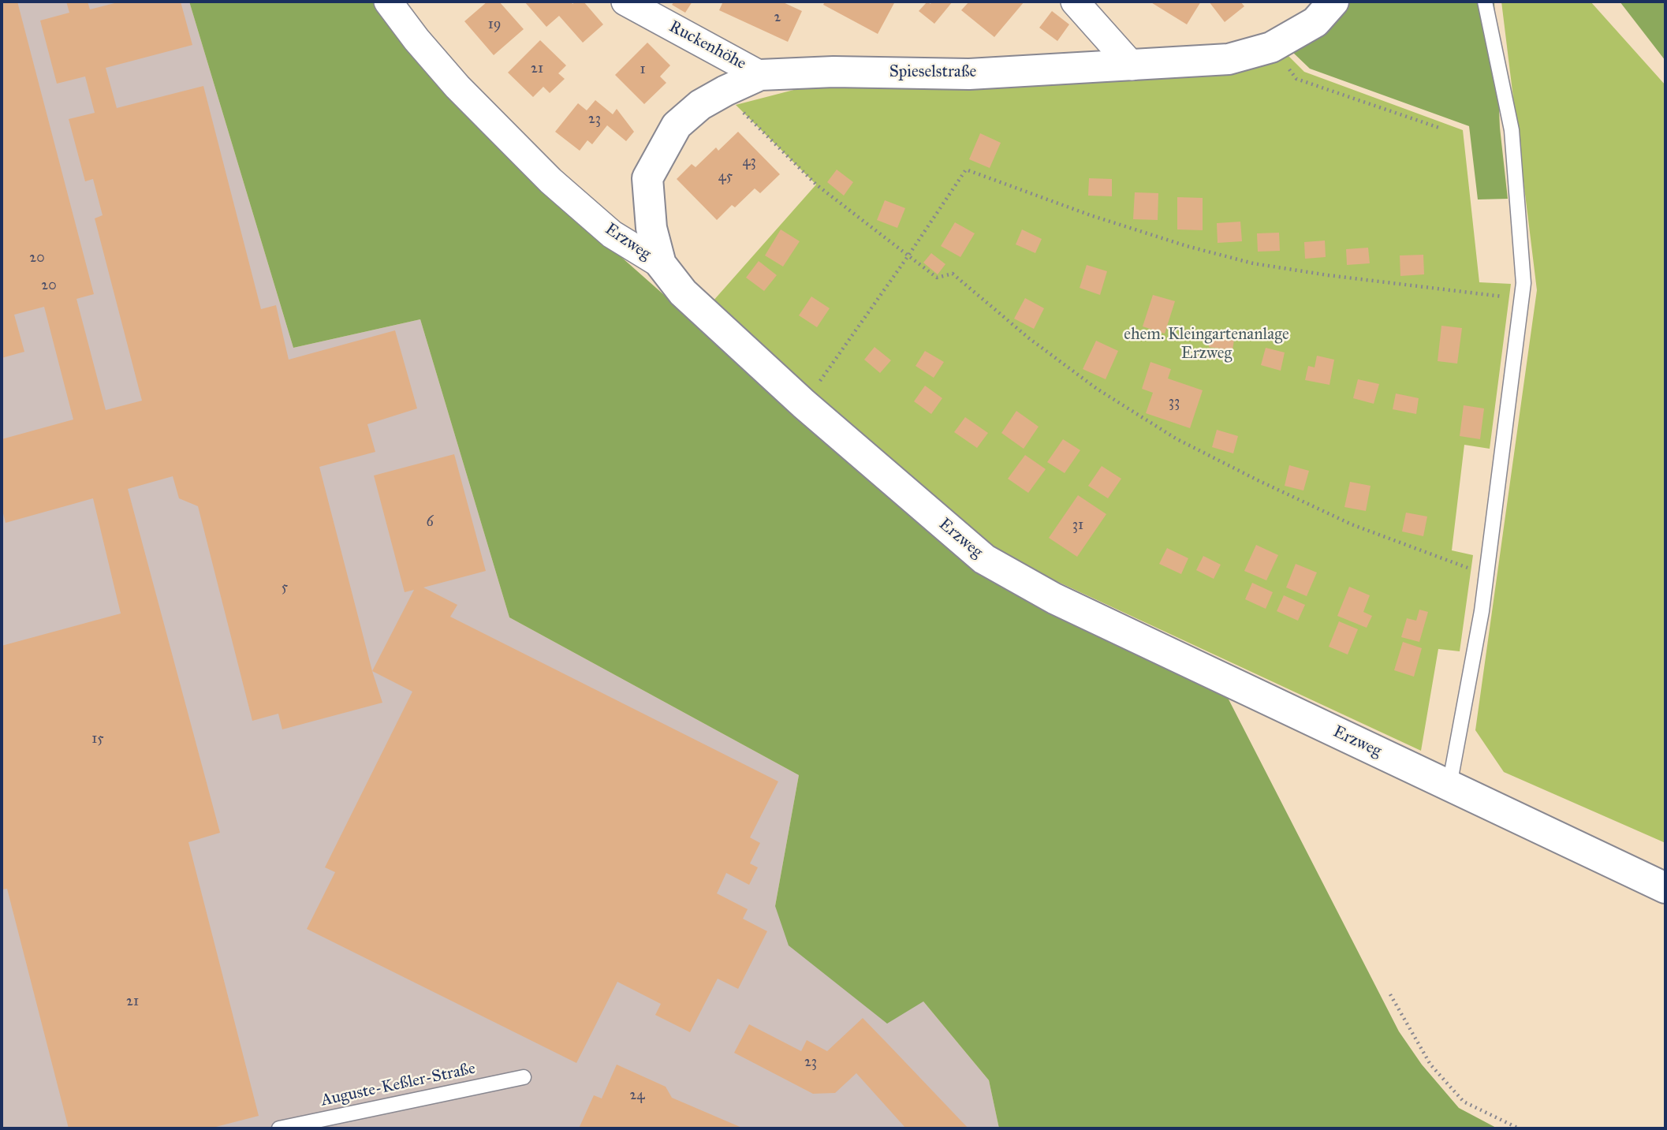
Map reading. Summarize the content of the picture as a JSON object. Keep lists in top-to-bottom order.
{
  "streets": {
    "street": ["Ruckenhöhe", "Spieselstraße", "Erzweg"],
    "lane": ["Auguste-Keßler-Straße"]
  },
  "crossings": [
    ["Ruckenhöhe", "Spieselstraße"],
    ["Spieselstraße", "Erzweg"]
  ],
  "parks": ["ehem. Kleingartenanlage Erzweg"],
  "house_numbers": [
    "2",
    "19",
    "21",
    "1",
    "23",
    "43",
    "45",
    "20",
    "20",
    "33",
    "6",
    "31",
    "5",
    "15",
    "21",
    "23",
    "24"
  ]
}
